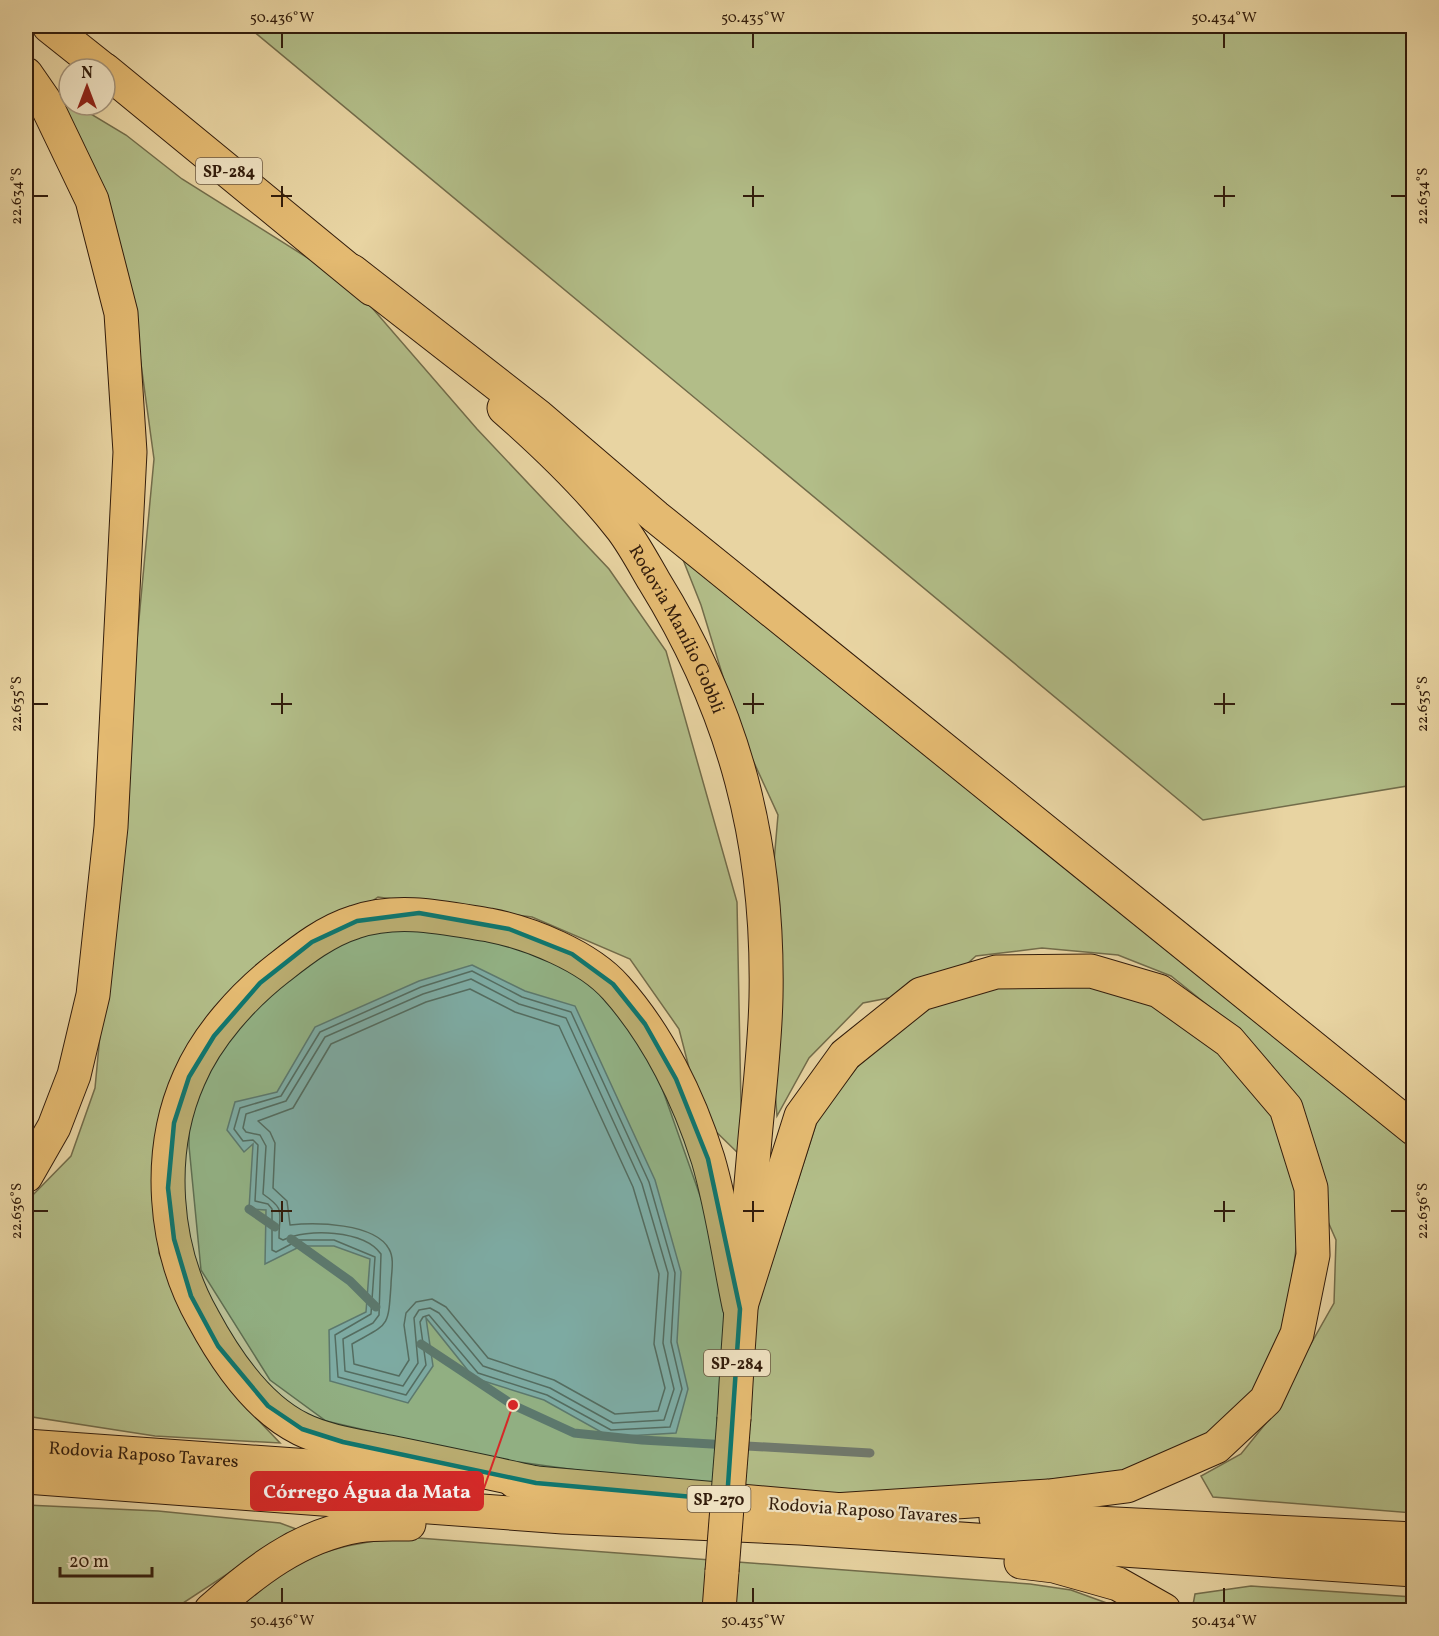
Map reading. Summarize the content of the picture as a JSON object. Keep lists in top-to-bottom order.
{
  "streets": {
    "main road": [
      "SP-284",
      "Rodovia Manílio Gobbli",
      "Rodovia Raposo Tavares",
      "SP-270"
    ]
  },
  "places": ["Córrego Água da Mata"],
  "scale_bar": "20 m",
  "north": "top",
  "coordinates": [
    "50.436°W",
    "50.435°W",
    "50.434°W",
    "22.634°S",
    "22.635°S",
    "22.636°S"
  ]
}
